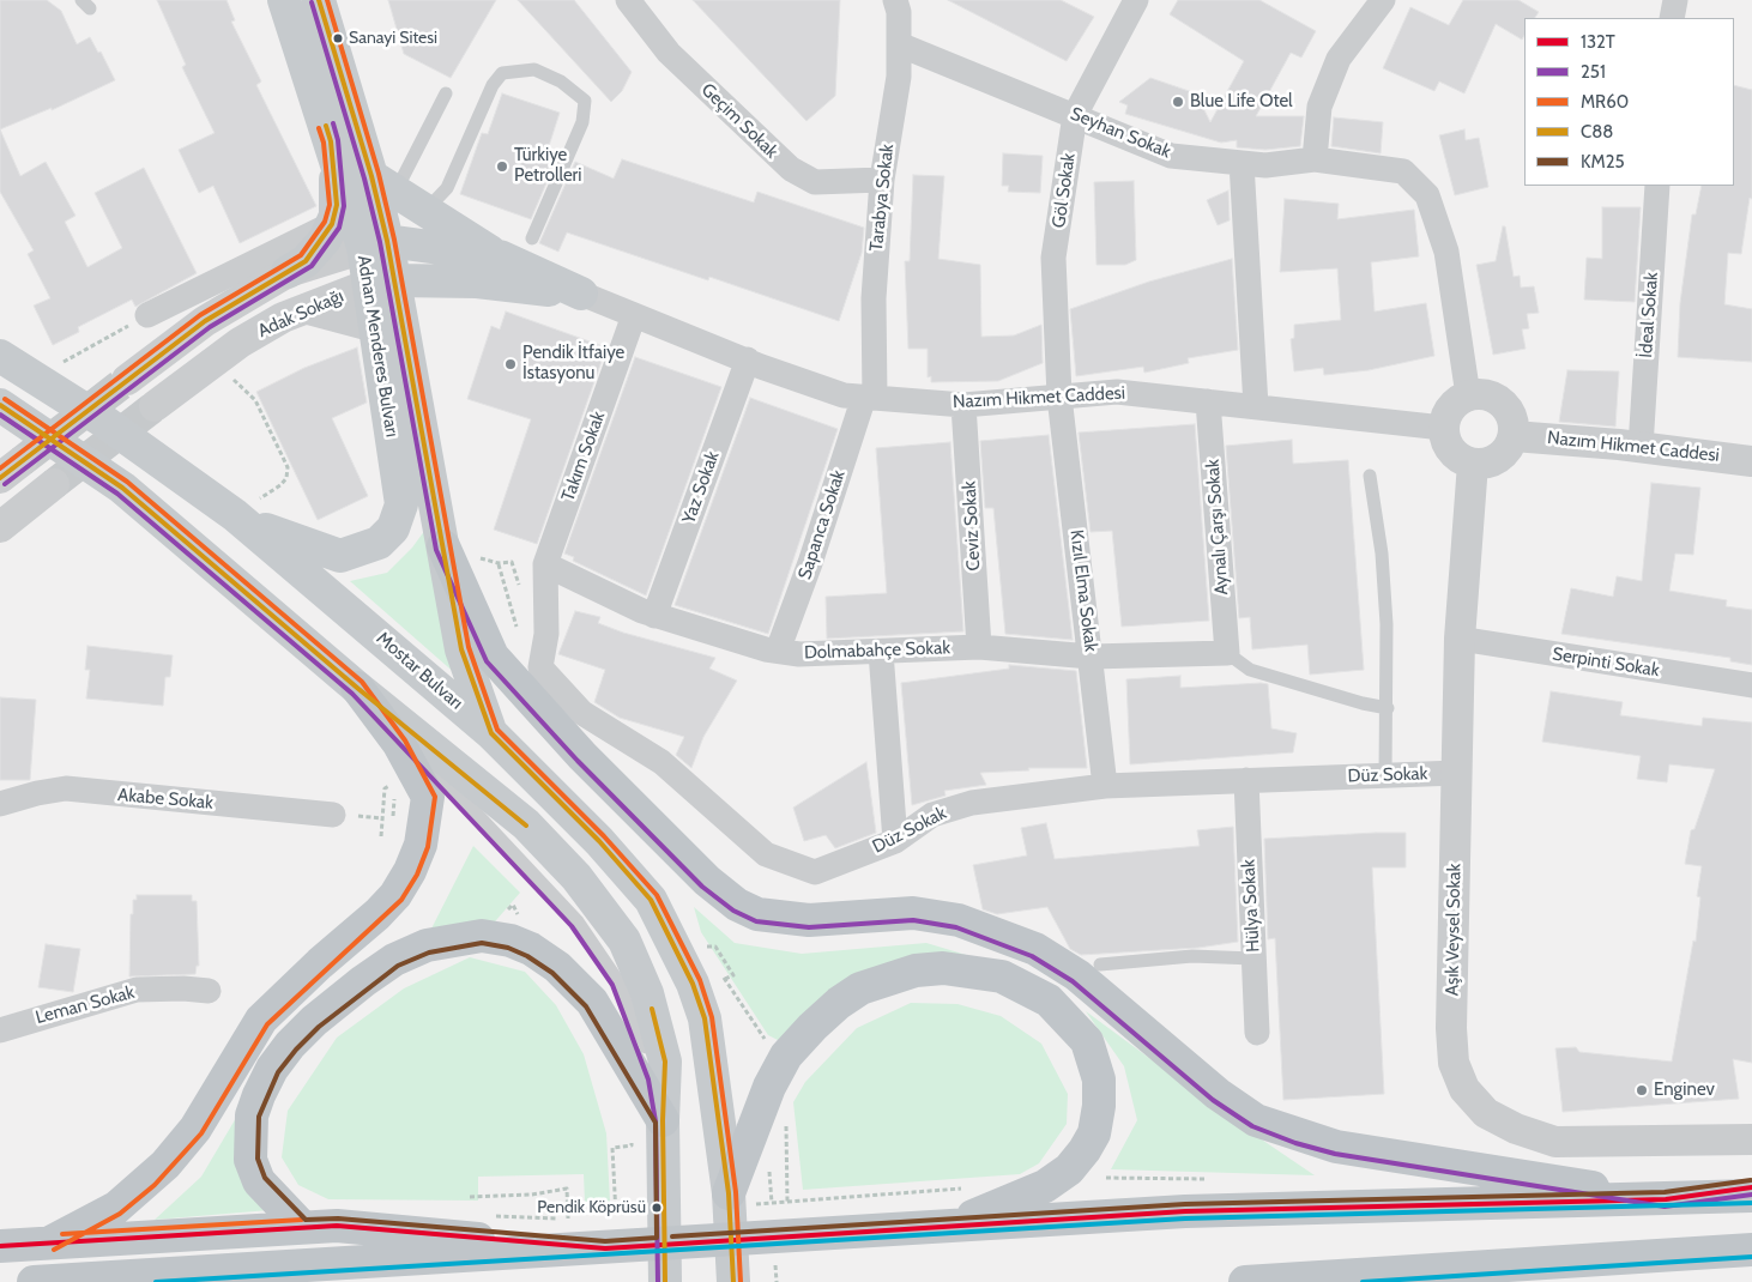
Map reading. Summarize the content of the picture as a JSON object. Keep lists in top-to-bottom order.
{
  "streets": {
    "main road": ["Adnan Menderes Bulvarı", "Mostar Bulvarı"],
    "street": [
      "Geçim Sokak",
      "Seyhan Sokak",
      "Göl Sokak",
      "Tarabya Sokak",
      "Adak Sokağı",
      "İdeal Sokak",
      "Nazım Hikmet Caddesi",
      "Takım Sokak",
      "Yaz Sokak",
      "Sapanca Sokak",
      "Ceviz Sokak",
      "Aynalı Çarşı Sokak",
      "Kızıl Elma Sokak",
      "Dolmabahçe Sokak",
      "Serpinti Sokak",
      "Düz Sokak",
      "Akabe Sokak",
      "Hülya Sokak",
      "Aşık Veysel Sokak",
      "Leman Sokak"
    ]
  },
  "crossings": [
    ["Geçim Sokak", "Tarabya Sokak"],
    ["Seyhan Sokak", "Göl Sokak"],
    ["Seyhan Sokak", "Tarabya Sokak"],
    ["Seyhan Sokak", "Nazım Hikmet Caddesi"],
    ["Seyhan Sokak", "Aşık Veysel Sokak"],
    ["Göl Sokak", "Nazım Hikmet Caddesi"],
    ["Göl Sokak", "Kızıl Elma Sokak"],
    ["Tarabya Sokak", "Nazım Hikmet Caddesi"],
    ["Tarabya Sokak", "Sapanca Sokak"],
    ["Adak Sokağı", "Adnan Menderes Bulvarı"],
    ["İdeal Sokak", "Nazım Hikmet Caddesi"],
    ["Adnan Menderes Bulvarı", "Mostar Bulvarı"],
    ["Nazım Hikmet Caddesi", "Takım Sokak"],
    ["Nazım Hikmet Caddesi", "Yaz Sokak"],
    ["Nazım Hikmet Caddesi", "Sapanca Sokak"],
    ["Nazım Hikmet Caddesi", "Ceviz Sokak"],
    ["Nazım Hikmet Caddesi", "Aynalı Çarşı Sokak"],
    ["Nazım Hikmet Caddesi", "Kızıl Elma Sokak"],
    ["Nazım Hikmet Caddesi", "Aşık Veysel Sokak"],
    ["Takım Sokak", "Dolmabahçe Sokak"],
    ["Takım Sokak", "Düz Sokak"],
    ["Yaz Sokak", "Dolmabahçe Sokak"],
    ["Sapanca Sokak", "Dolmabahçe Sokak"],
    ["Ceviz Sokak", "Dolmabahçe Sokak"],
    ["Aynalı Çarşı Sokak", "Dolmabahçe Sokak"],
    ["Kızıl Elma Sokak", "Dolmabahçe Sokak"],
    ["Kızıl Elma Sokak", "Düz Sokak"],
    ["Dolmabahçe Sokak", "Düz Sokak"],
    ["Serpinti Sokak", "Aşık Veysel Sokak"],
    ["Düz Sokak", "Hülya Sokak"],
    ["Düz Sokak", "Aşık Veysel Sokak"]
  ],
  "places": [
    "Sanayi Sitesi",
    "Blue Life Otel",
    "Türkiye Petrolleri",
    "Pendik İtfaiye İstasyonu",
    "Enginev",
    "Pendik Köprüsü"
  ],
  "lines": [
    "transit line MR60",
    "transit line C88",
    "transit line 251",
    "transit line KM25",
    "transit line 132T"
  ],
  "legend": [
    "132T",
    "251",
    "MR60",
    "C88",
    "KM25"
  ]
}
